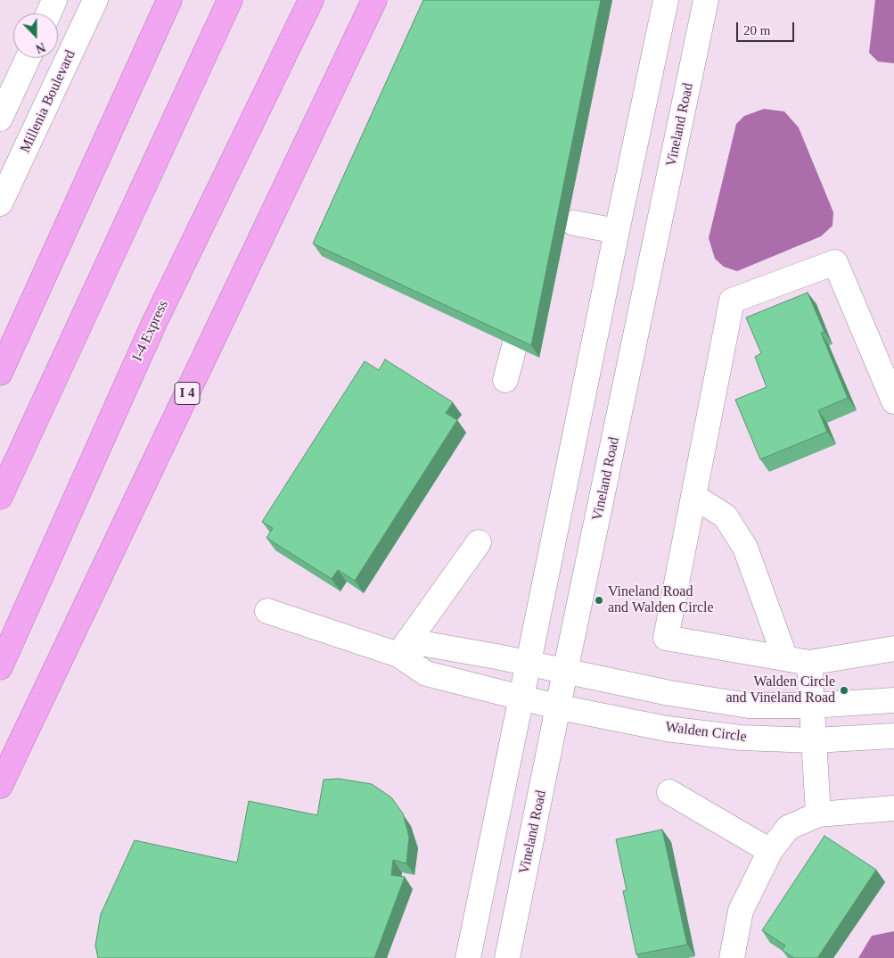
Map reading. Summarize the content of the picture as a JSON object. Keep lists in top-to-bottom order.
{
  "streets": {
    "highway": ["I-4 Express", "I 4"],
    "street": ["Millenia Boulevard", "Vineland Road", "Walden Circle"]
  },
  "crossings": [
    ["Vineland Road", "Walden Circle"]
  ],
  "places": ["Vineland Road and Walden Circle", "Walden Circle and Vineland Road"],
  "scale_bar": "20 m",
  "north": "bottom"
}
